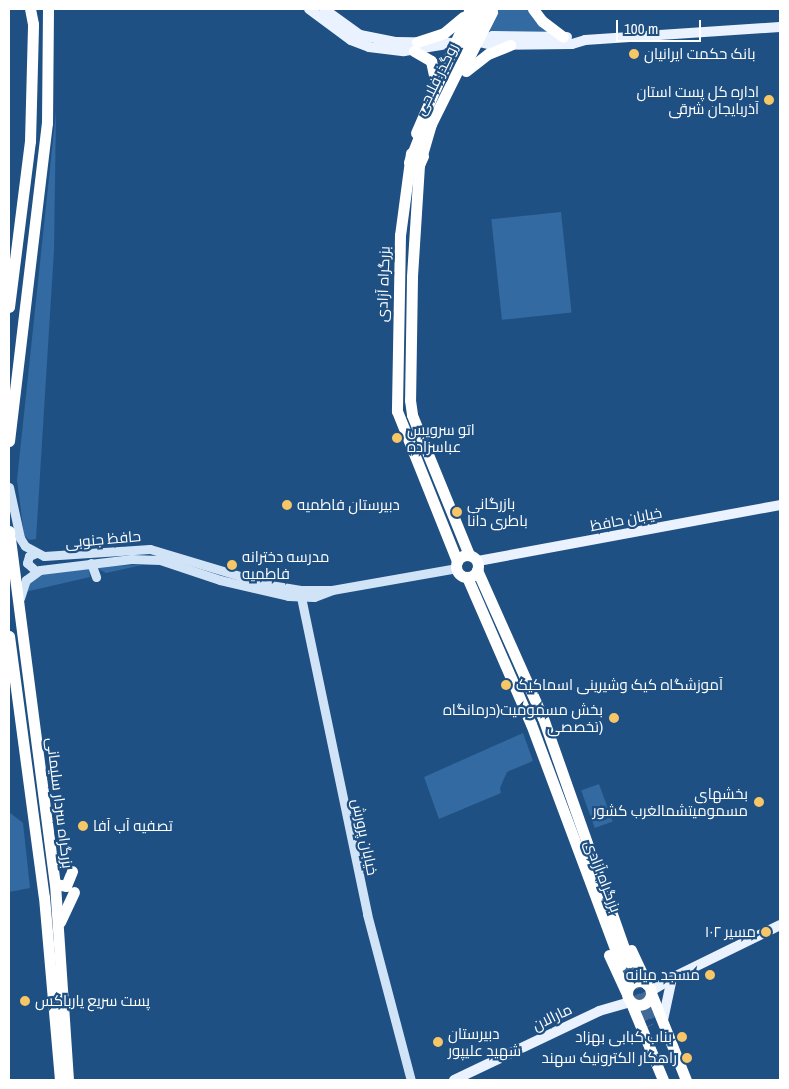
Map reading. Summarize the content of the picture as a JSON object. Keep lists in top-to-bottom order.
{
  "streets": {
    "highway": ["روگذر فلاحی", "بزرگراه آزادی", "بزرگراه سردار سلیمانی"],
    "main road": [
      "خیابان حافظ",
      "حافظ جنوبی",
      "خیابان پرورش",
      "مارالان"
    ]
  },
  "crossings": [
    ["روگذر فلاحی", "بزرگراه آزادی"],
    ["بزرگراه آزادی", "خیابان حافظ"],
    ["بزرگراه آزادی", "حافظ جنوبی"],
    ["حافظ جنوبی", "خیابان پرورش"]
  ],
  "places": [
    "بانک حکمت ایرانیان",
    "اداره کل پست استان آذربایجان شرقی",
    "اتو سرویس عباسزاده",
    "دبیرستان فاطمیه",
    "بازرگانی باطری دانا",
    "مدرسه دخترانه فاطمیه",
    "آموزشگاه کیک وشیرینی اسماکیک",
    "بخش مسمومیت(درمانگاه تخصصی)",
    "بخشهای مسمومیتشمالغرب کشور",
    "تصفیه آب آفا",
    "مسیر ۱۰۲",
    "مسجد میانه",
    "پست سریع یارباکس",
    "بناب کبابی بهزاد",
    "دبیرستان شهید علیپور",
    "راهکار الکترونیک سهند"
  ],
  "scale_bar": "100 m"
}
